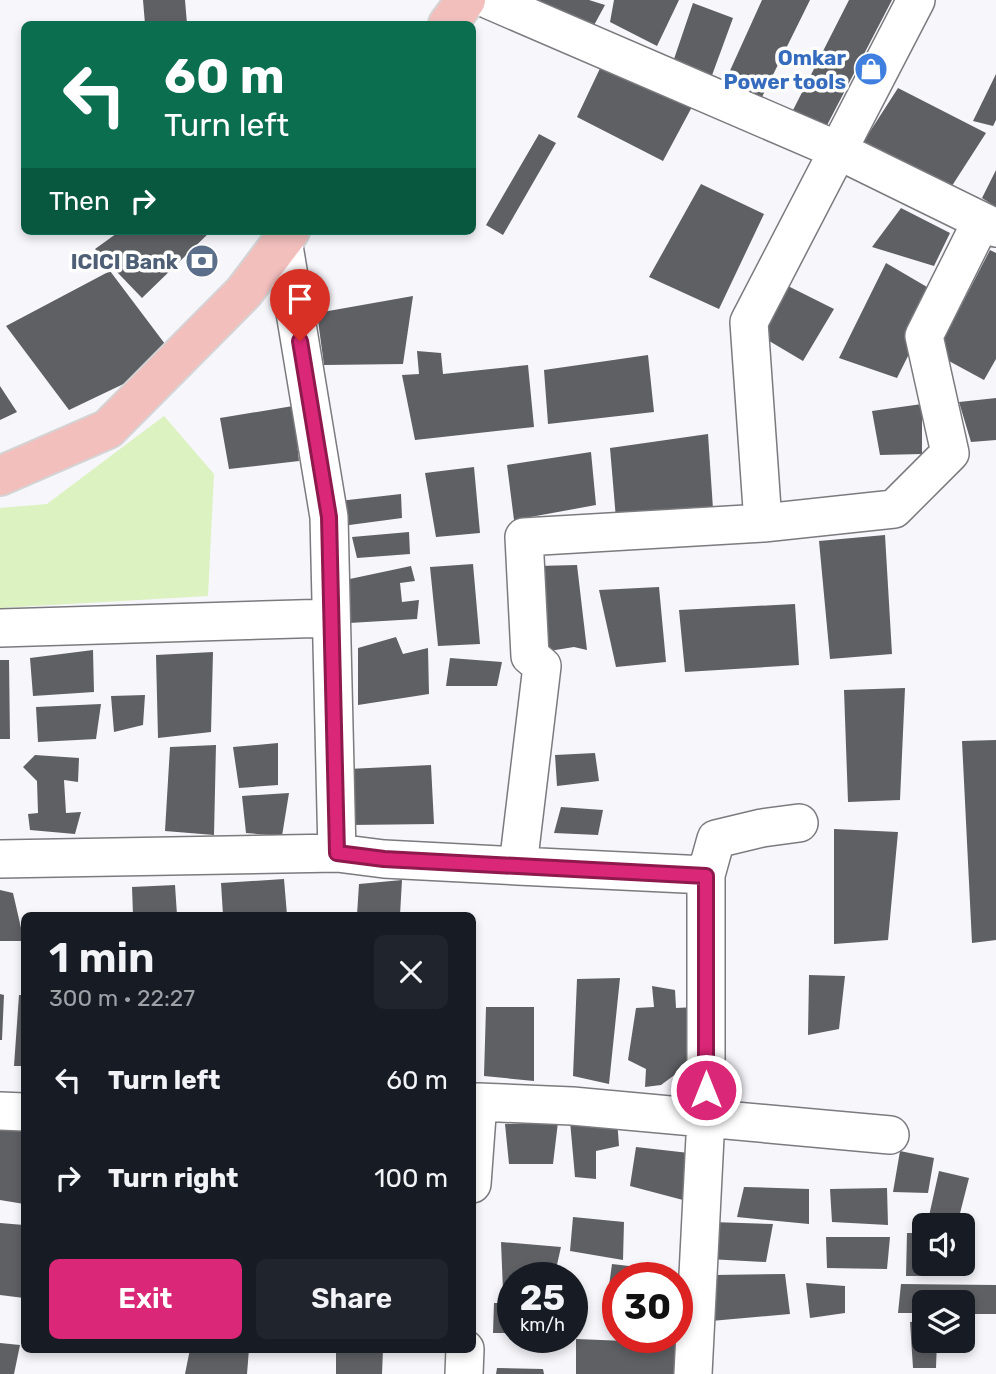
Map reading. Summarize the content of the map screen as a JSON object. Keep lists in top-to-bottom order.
{
  "places": {
    "shop": ["Omkar Power tools"],
    "bank": ["ICICI Bank"]
  },
  "page": {
    "turn": ["60 m", "Turn left"],
    "then": "Then",
    "heading": ["1 min", "300 m · 22:27"],
    "list": [
      {
        "name": "Turn left",
        "value": "60 m"
      },
      {
        "name": "Turn right",
        "value": "100 m"
      }
    ],
    "buttons": ["Exit", "Share"],
    "speed": "25 km/h",
    "limit": "30"
  }
}
